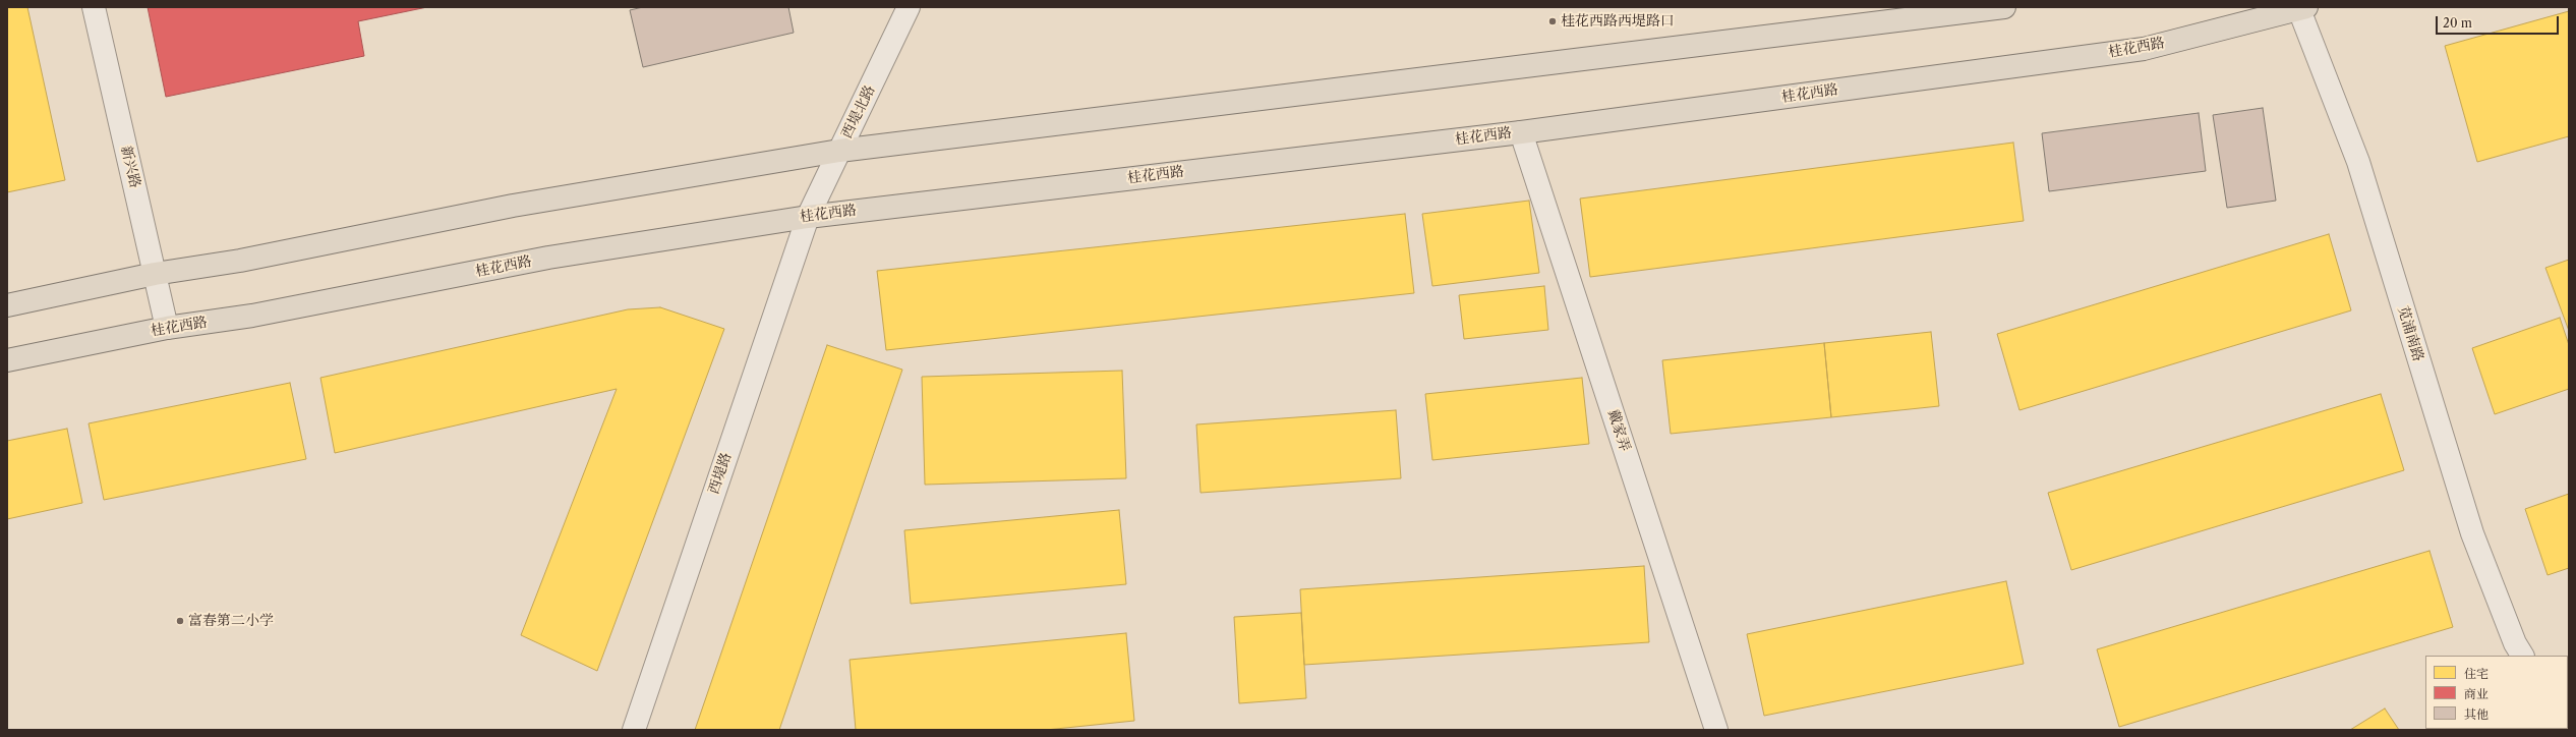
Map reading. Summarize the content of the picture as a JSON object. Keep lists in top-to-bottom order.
{
  "streets": {
    "main road": ["桂花西路"],
    "street": [
      "西堤北路",
      "新兴路",
      "苋浦南路",
      "戴家弄",
      "西堤路"
    ]
  },
  "crossings": [
    ["桂花西路", "西堤北路"],
    ["桂花西路", "新兴路"],
    ["桂花西路", "苋浦南路"],
    ["桂花西路", "戴家弄"],
    ["桂花西路", "西堤路"],
    ["西堤北路", "西堤路"]
  ],
  "places": ["桂花西路西堤路口", "富春第二小学"],
  "legend": ["住宅", "商业", "其他"],
  "scale_bar": "20 m"
}
